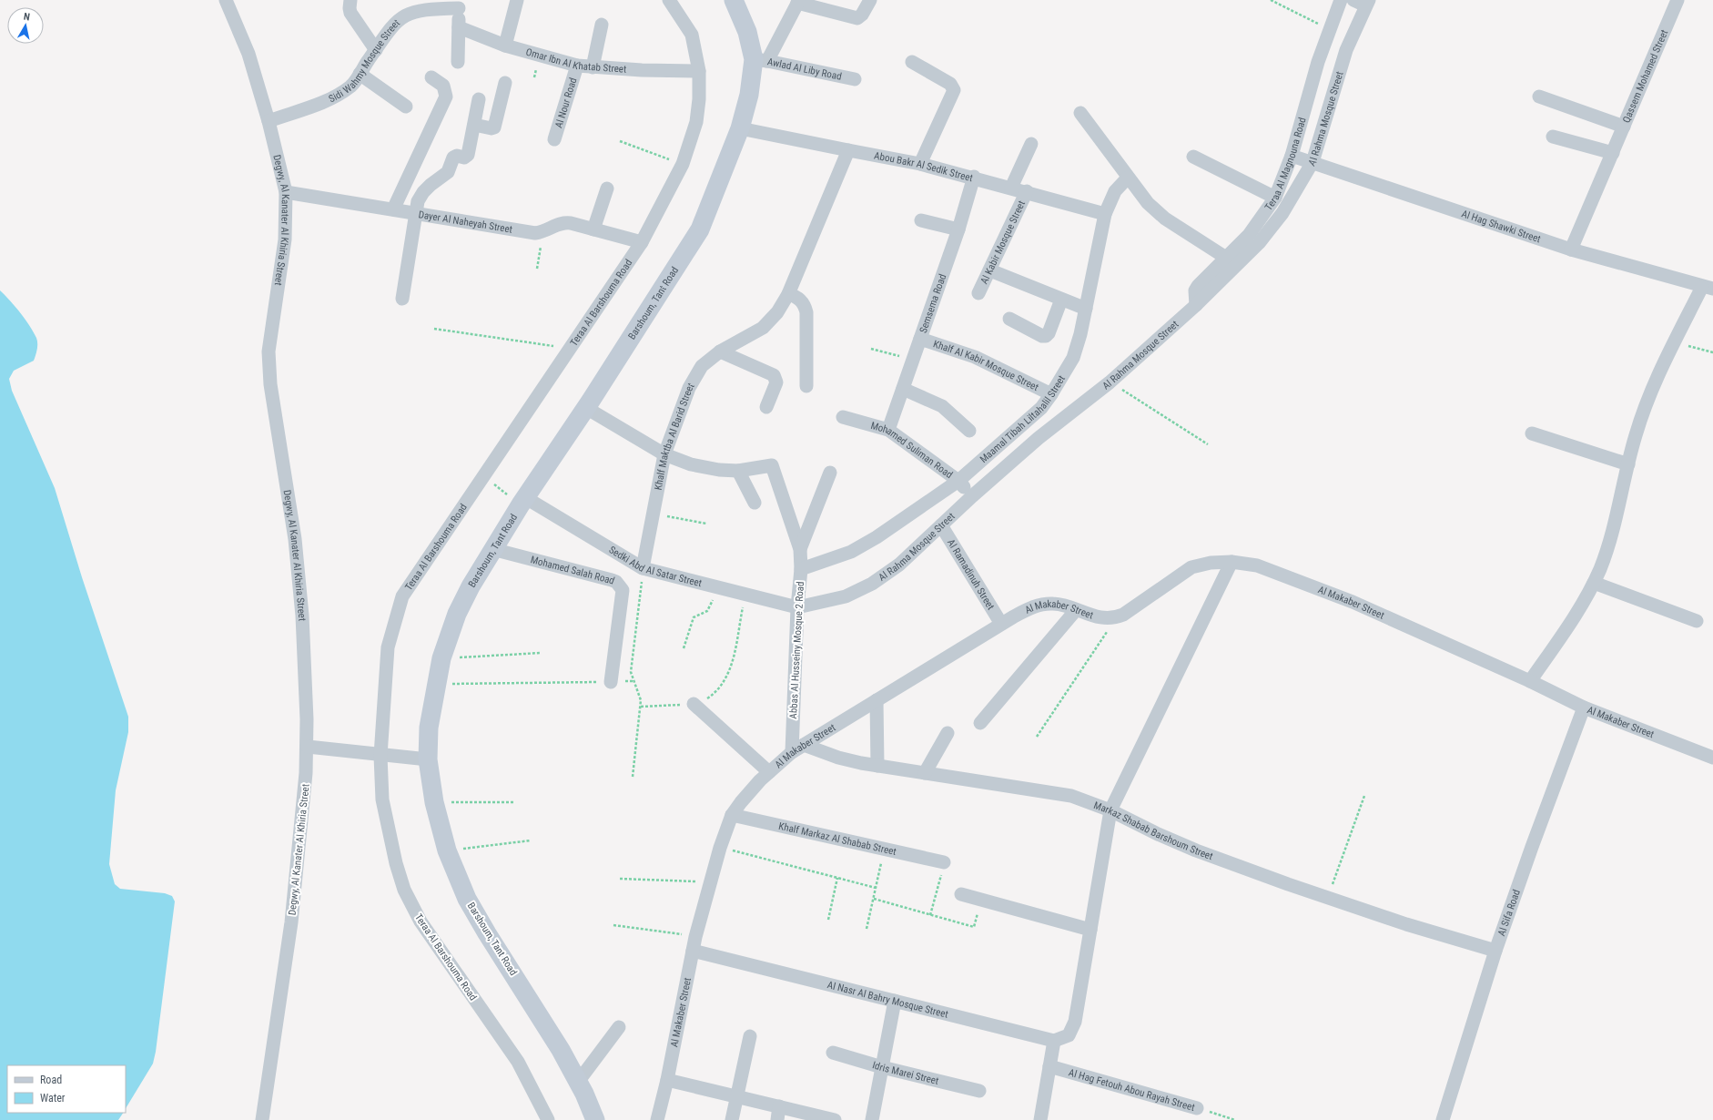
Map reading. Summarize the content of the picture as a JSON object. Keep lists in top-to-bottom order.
{
  "streets": {
    "main road": ["Barshoum, Tant Road"],
    "street": [
      "Sidi Wahmy Mosque Street",
      "Omar Ibn Al Khatab Street",
      "Awlad Al Liby Road",
      "Qassem Mohamed Street",
      "Al Nour Road",
      "Al Rahma Mosque Street",
      "Teraa Al Magnouna Road",
      "Abou Bakr Al Sedik Street",
      "Degwy, Al Kanater Al Khiria Street",
      "Dayer Al Naheyah Street",
      "Al Hag Shawki Street",
      "Al Kabir Mosque Street",
      "Teraa Al Barshouma Road",
      "Semsema Road",
      "Khalf Al Kabir Mosque Street",
      "Maamal Tibah Liltahalil Street",
      "Khalf Maktba Al Barid Street",
      "Mohamed Suliman Road",
      "Sedki Abd Al Satar Street",
      "Mohamed Salah Road",
      "Al Ramadinuh Street",
      "Al Makaber Street",
      "Abbas Al Husseiny Mosque 2 Road",
      "Markaz Shabab Barshoum Street",
      "Khalf Markaz Al Shabab Street",
      "Al Sifa Road",
      "Al Nasr Al Bahry Mosque Street",
      "Idris Marei Street",
      "Al Hag Fetouh Abou Rayah Street"
    ]
  },
  "crossings": [
    ["Sidi Wahmy Mosque Street", "Degwy, Al Kanater Al Khiria Street"],
    ["Omar Ibn Al Khatab Street", "Al Nour Road"],
    ["Omar Ibn Al Khatab Street", "Teraa Al Barshouma Road"],
    ["Awlad Al Liby Road", "Barshoum, Tant Road"],
    ["Qassem Mohamed Street", "Al Hag Shawki Street"],
    ["Al Rahma Mosque Street", "Teraa Al Magnouna Road"],
    ["Al Rahma Mosque Street", "Al Hag Shawki Street"],
    ["Al Rahma Mosque Street", "Mohamed Suliman Road"],
    ["Al Rahma Mosque Street", "Sedki Abd Al Satar Street"],
    ["Al Rahma Mosque Street", "Al Ramadinuh Street"],
    ["Al Rahma Mosque Street", "Abbas Al Husseiny Mosque 2 Road"],
    ["Teraa Al Magnouna Road", "Al Hag Shawki Street"],
    ["Abou Bakr Al Sedik Street", "Al Kabir Mosque Street"],
    ["Abou Bakr Al Sedik Street", "Barshoum, Tant Road"],
    ["Abou Bakr Al Sedik Street", "Semsema Road"],
    ["Abou Bakr Al Sedik Street", "Maamal Tibah Liltahalil Street"],
    ["Abou Bakr Al Sedik Street", "Khalf Maktba Al Barid Street"],
    ["Degwy, Al Kanater Al Khiria Street", "Dayer Al Naheyah Street"],
    ["Barshoum, Tant Road", "Sedki Abd Al Satar Street"],
    ["Barshoum, Tant Road", "Mohamed Salah Road"],
    ["Semsema Road", "Khalf Al Kabir Mosque Street"],
    ["Semsema Road", "Mohamed Suliman Road"],
    ["Khalf Al Kabir Mosque Street", "Maamal Tibah Liltahalil Street"],
    ["Maamal Tibah Liltahalil Street", "Mohamed Suliman Road"],
    ["Maamal Tibah Liltahalil Street", "Abbas Al Husseiny Mosque 2 Road"],
    ["Khalf Maktba Al Barid Street", "Sedki Abd Al Satar Street"],
    ["Sedki Abd Al Satar Street", "Abbas Al Husseiny Mosque 2 Road"],
    ["Al Ramadinuh Street", "Al Makaber Street"],
    ["Al Makaber Street", "Abbas Al Husseiny Mosque 2 Road"],
    ["Al Makaber Street", "Markaz Shabab Barshoum Street"],
    ["Al Makaber Street", "Khalf Markaz Al Shabab Street"],
    ["Al Makaber Street", "Al Sifa Road"],
    ["Al Makaber Street", "Al Nasr Al Bahry Mosque Street"],
    ["Markaz Shabab Barshoum Street", "Al Sifa Road"]
  ],
  "legend": ["Road", "Water"],
  "north": "top"
}
